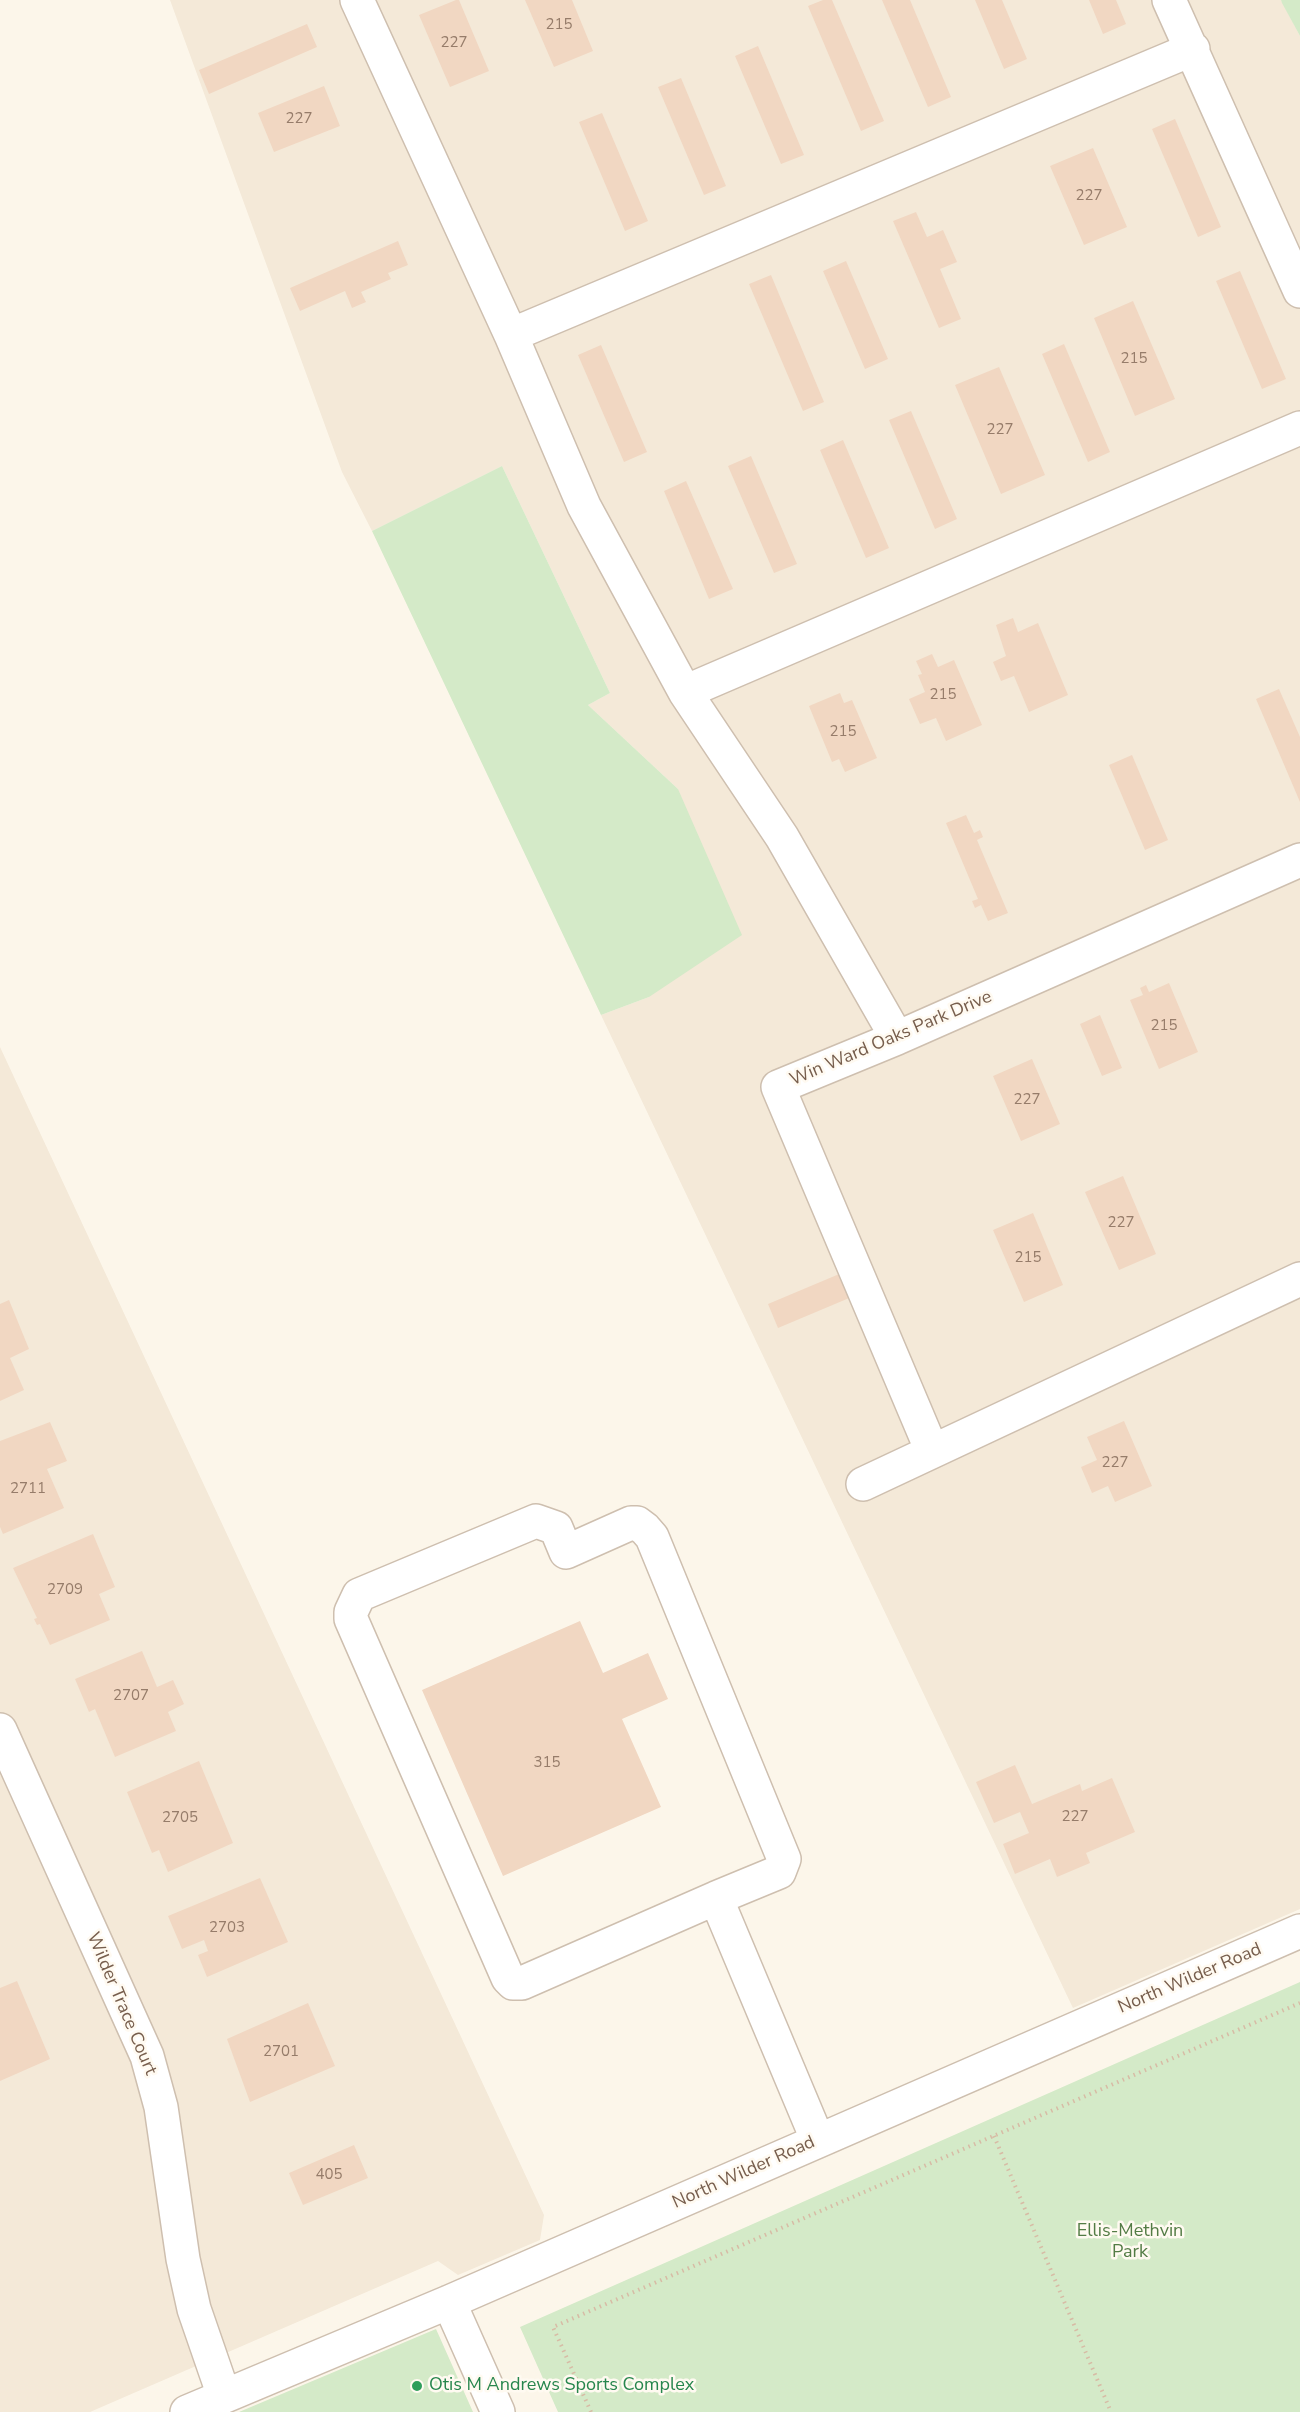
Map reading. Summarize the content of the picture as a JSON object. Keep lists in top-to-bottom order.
{
  "streets": {
    "street": ["Win Ward Oaks Park Drive", "North Wilder Road", "Wilder Trace Court"]
  },
  "crossings": [
    ["North Wilder Road", "Wilder Trace Court"]
  ],
  "parks": ["Ellis-Methvin Park"],
  "places": ["Otis M Andrews Sports Complex"],
  "house_numbers": [
    "215",
    "227",
    "227",
    "227",
    "215",
    "227",
    "215",
    "215",
    "215",
    "227",
    "227",
    "215",
    "227",
    "2711",
    "2709",
    "2707",
    "315",
    "227",
    "2705",
    "2703",
    "2701",
    "405"
  ]
}
